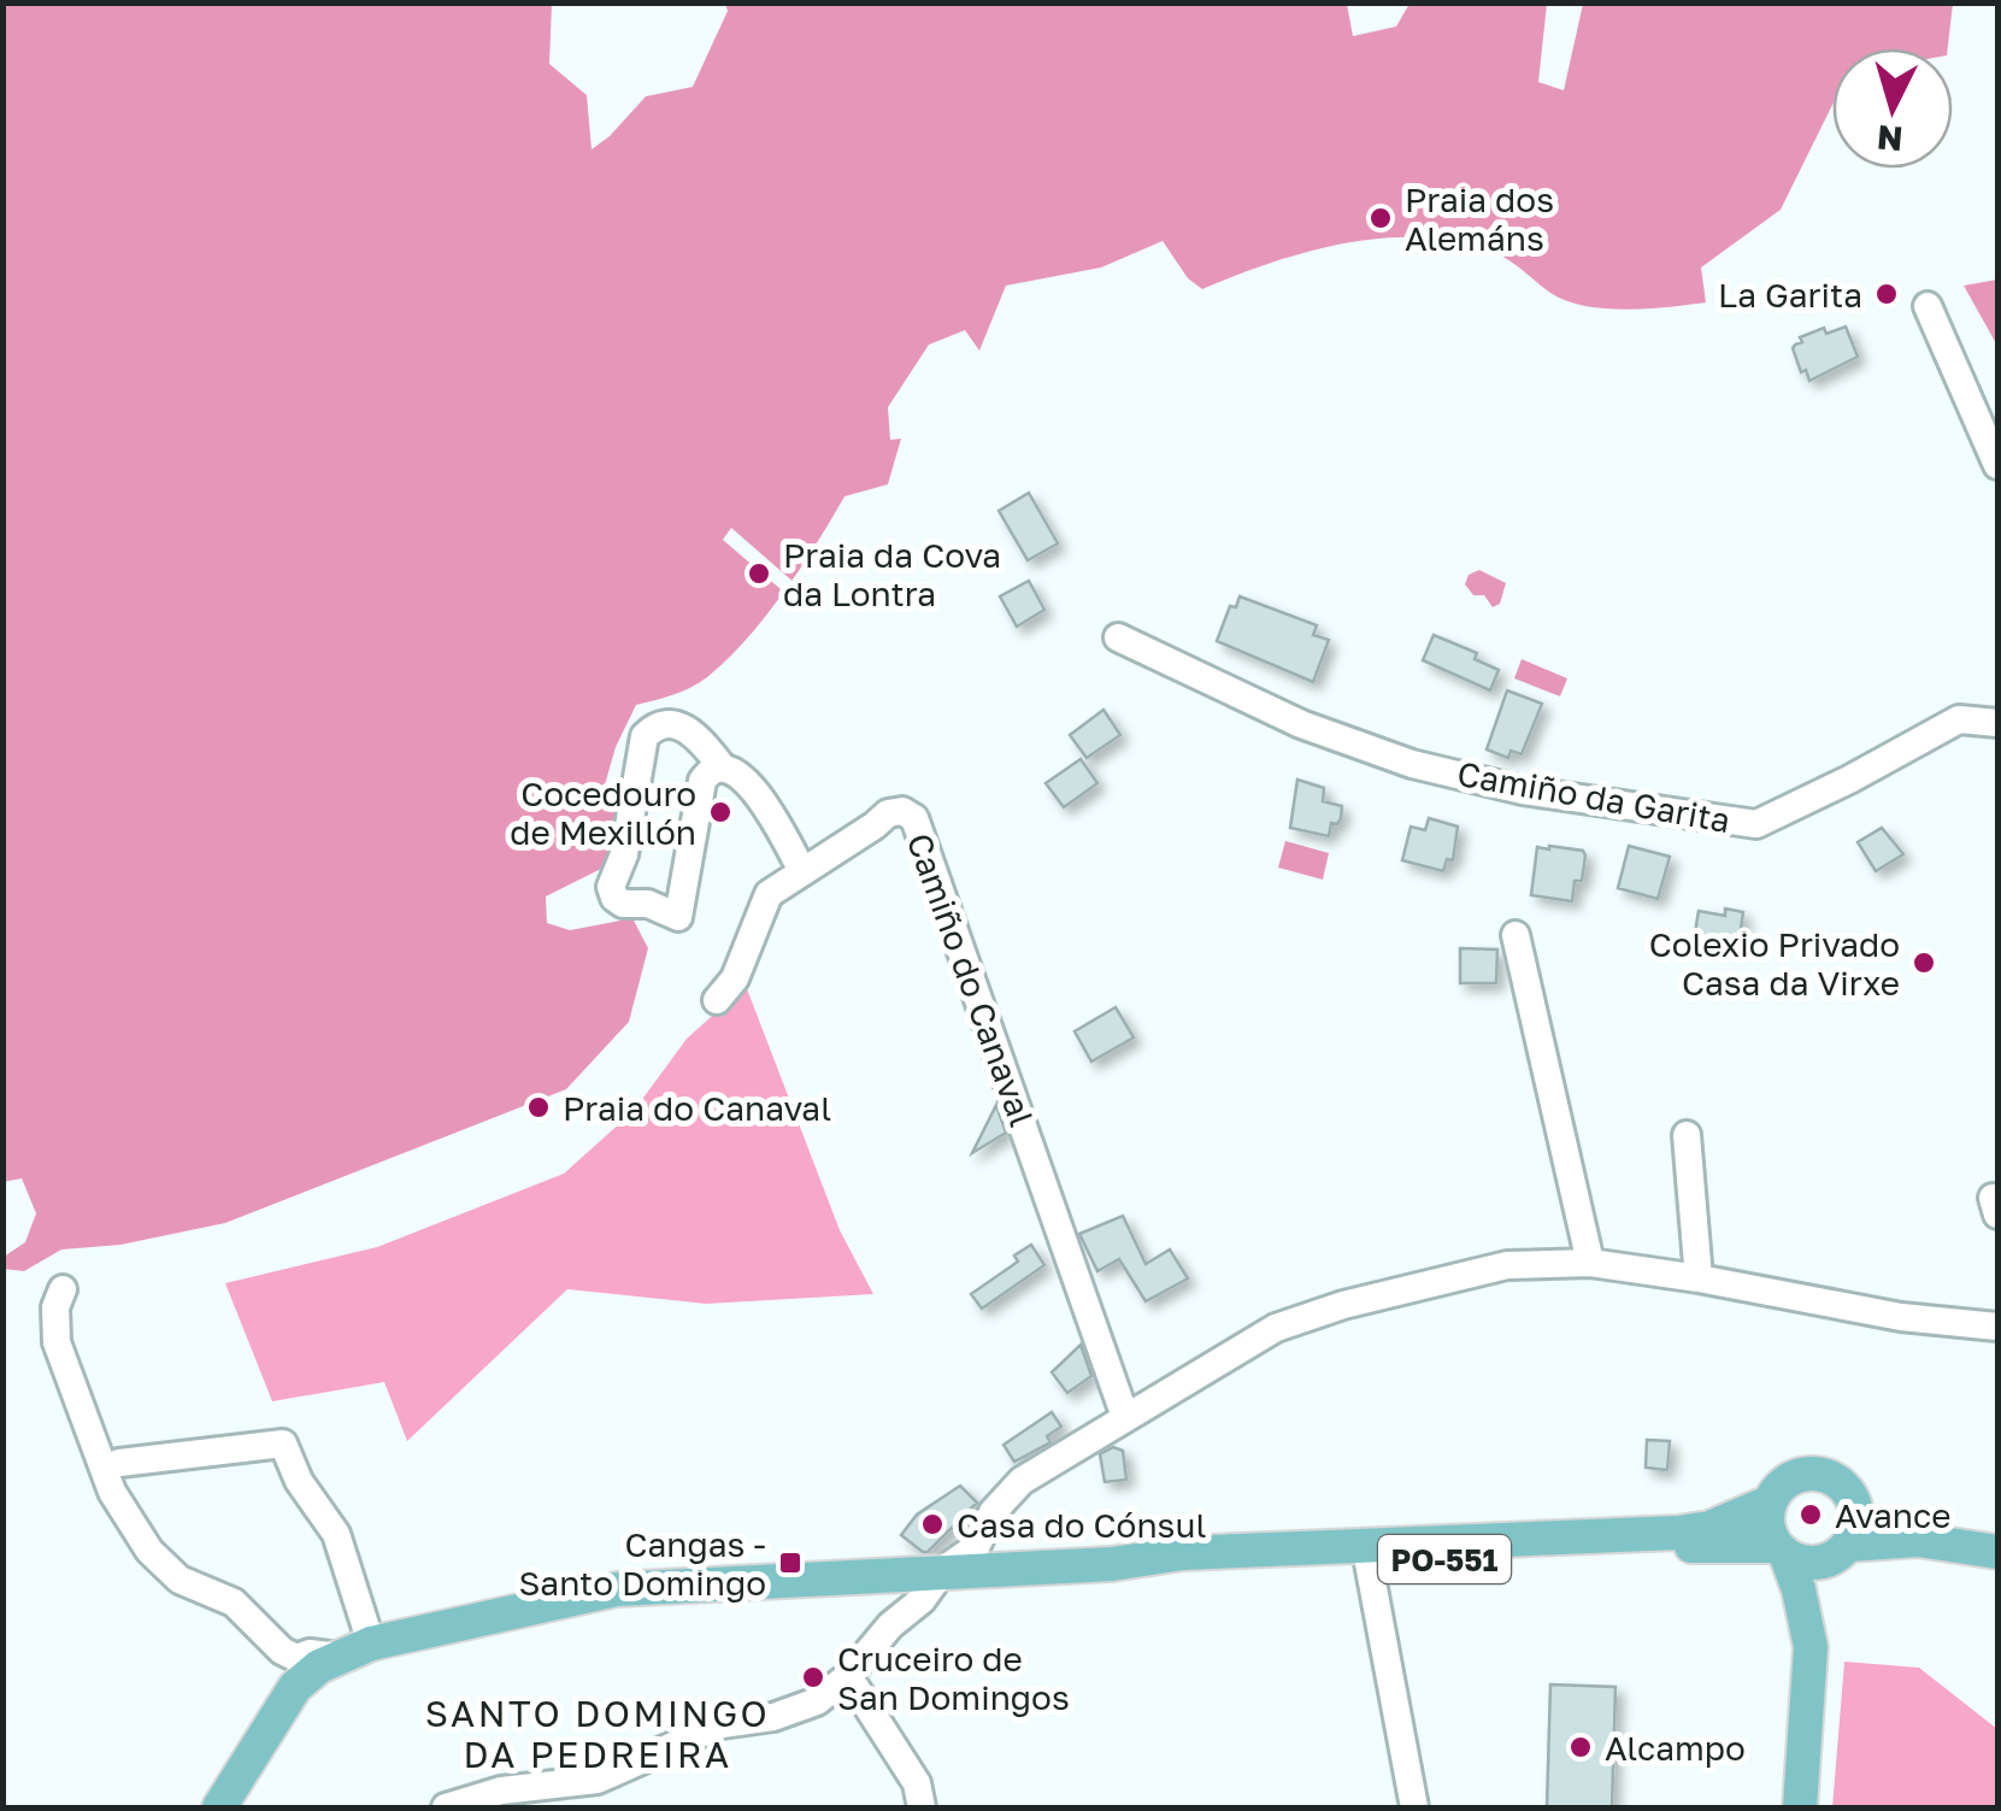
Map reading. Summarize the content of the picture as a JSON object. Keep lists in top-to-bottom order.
{
  "streets": {
    "main road": ["PO-551"],
    "street": ["Camiño da Garita", "Camiño do Canaval"]
  },
  "districts": ["SANTO DOMINGO DA PEDREIRA"],
  "places": {
    "other": [
      "Praia dos Alemáns",
      "La Garita",
      "Praia da Cova da Lontra",
      "Cocedouro de Mexillón",
      "Colexio Privado Casa da Virxe",
      "Praia do Canaval",
      "Avance",
      "Casa do Cónsul",
      "Cruceiro de San Domingos",
      "Alcampo"
    ],
    "transit": ["Cangas - Santo Domingo"]
  },
  "north": "bottom"
}
